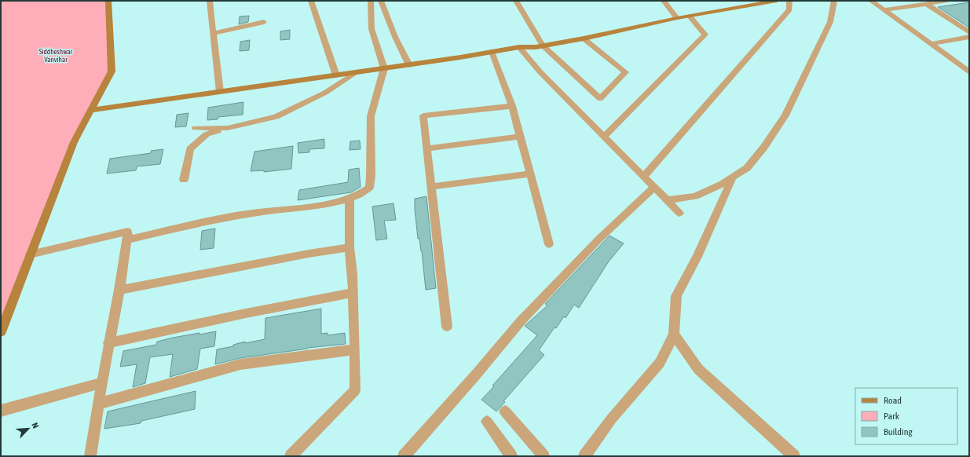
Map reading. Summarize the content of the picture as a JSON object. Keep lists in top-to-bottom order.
{
  "parks": ["Siddheshwar Vanvihar"],
  "legend": ["Road", "Park", "Building"],
  "north": "top right"
}
